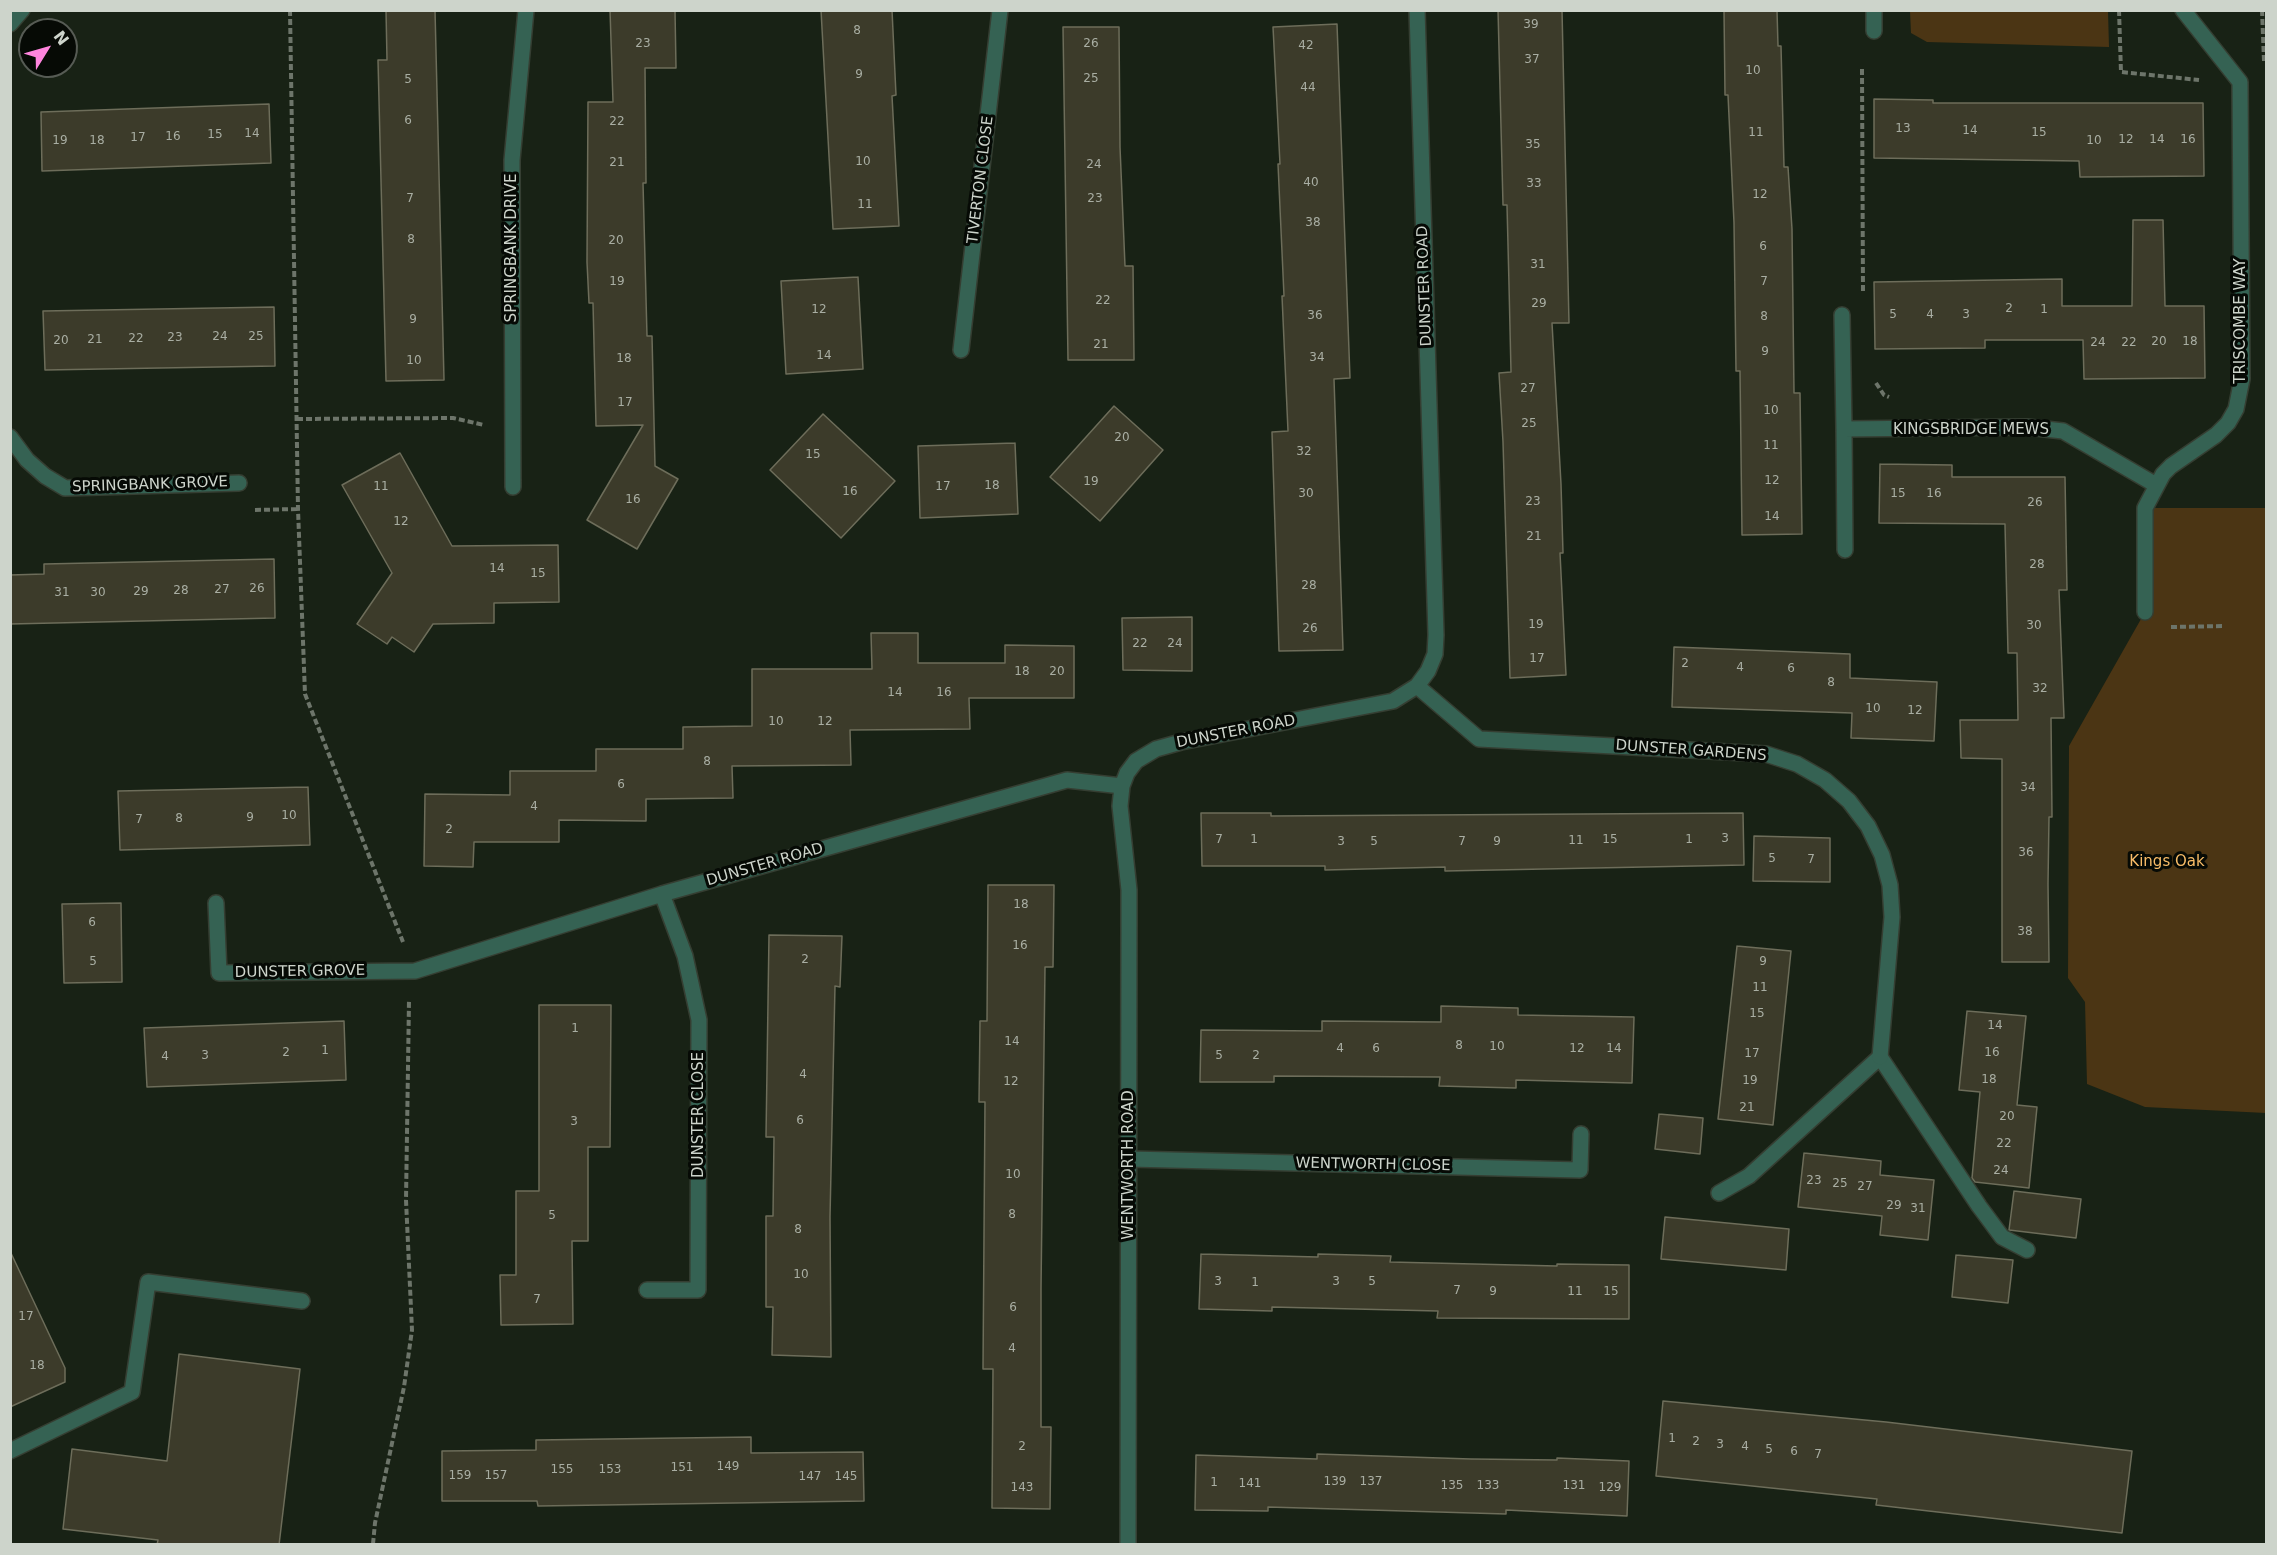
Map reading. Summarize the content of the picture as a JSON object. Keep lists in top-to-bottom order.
{
  "streets": {
    "street": [
      "TIVERTON CLOSE",
      "SPRINGBANK DRIVE",
      "DUNSTER ROAD",
      "TRISCOMBE WAY",
      "KINGSBRIDGE MEWS",
      "SPRINGBANK GROVE",
      "DUNSTER GARDENS",
      "DUNSTER GROVE",
      "DUNSTER CLOSE",
      "WENTWORTH ROAD",
      "WENTWORTH CLOSE"
    ]
  },
  "crossings": [
    ["DUNSTER ROAD", "DUNSTER GARDENS"],
    ["DUNSTER ROAD", "DUNSTER GROVE"],
    ["DUNSTER ROAD", "DUNSTER CLOSE"],
    ["DUNSTER ROAD", "WENTWORTH ROAD"],
    ["TRISCOMBE WAY", "KINGSBRIDGE MEWS"],
    ["WENTWORTH ROAD", "WENTWORTH CLOSE"]
  ],
  "parks": ["Kings Oak"],
  "house_numbers": [
    "39",
    "8",
    "23",
    "26",
    "42",
    "37",
    "10",
    "9",
    "25",
    "5",
    "44",
    "6",
    "22",
    "13",
    "14",
    "11",
    "15",
    "14",
    "15",
    "16",
    "17",
    "12",
    "14",
    "16",
    "19",
    "18",
    "10",
    "35",
    "10",
    "21",
    "24",
    "40",
    "33",
    "12",
    "7",
    "23",
    "11",
    "38",
    "8",
    "20",
    "6",
    "31",
    "19",
    "7",
    "22",
    "29",
    "2",
    "12",
    "1",
    "5",
    "4",
    "3",
    "36",
    "8",
    "9",
    "24",
    "25",
    "23",
    "22",
    "21",
    "20",
    "20",
    "18",
    "24",
    "22",
    "21",
    "9",
    "14",
    "34",
    "18",
    "10",
    "27",
    "17",
    "10",
    "25",
    "20",
    "11",
    "32",
    "15",
    "12",
    "19",
    "18",
    "11",
    "17",
    "16",
    "30",
    "15",
    "16",
    "16",
    "23",
    "26",
    "14",
    "12",
    "21",
    "28",
    "14",
    "15",
    "28",
    "26",
    "27",
    "28",
    "29",
    "31",
    "30",
    "19",
    "30",
    "26",
    "22",
    "24",
    "17",
    "2",
    "4",
    "6",
    "18",
    "20",
    "8",
    "32",
    "14",
    "16",
    "10",
    "12",
    "10",
    "12",
    "8",
    "6",
    "34",
    "4",
    "10",
    "9",
    "8",
    "7",
    "2",
    "3",
    "7",
    "1",
    "15",
    "1",
    "11",
    "3",
    "5",
    "7",
    "9",
    "36",
    "5",
    "7",
    "18",
    "6",
    "38",
    "16",
    "2",
    "5",
    "9",
    "11",
    "15",
    "14",
    "1",
    "14",
    "8",
    "10",
    "4",
    "6",
    "12",
    "14",
    "1",
    "2",
    "16",
    "17",
    "3",
    "5",
    "2",
    "4",
    "4",
    "18",
    "19",
    "12",
    "21",
    "20",
    "6",
    "3",
    "22",
    "24",
    "10",
    "23",
    "25",
    "27",
    "29",
    "31",
    "8",
    "5",
    "8",
    "10",
    "3",
    "3",
    "5",
    "1",
    "7",
    "9",
    "11",
    "15",
    "7",
    "6",
    "17",
    "4",
    "18",
    "1",
    "2",
    "3",
    "2",
    "4",
    "5",
    "6",
    "7",
    "149",
    "151",
    "155",
    "153",
    "159",
    "157",
    "147",
    "145",
    "139",
    "137",
    "1",
    "141",
    "135",
    "133",
    "131",
    "143",
    "129"
  ],
  "north": "top right"
}
